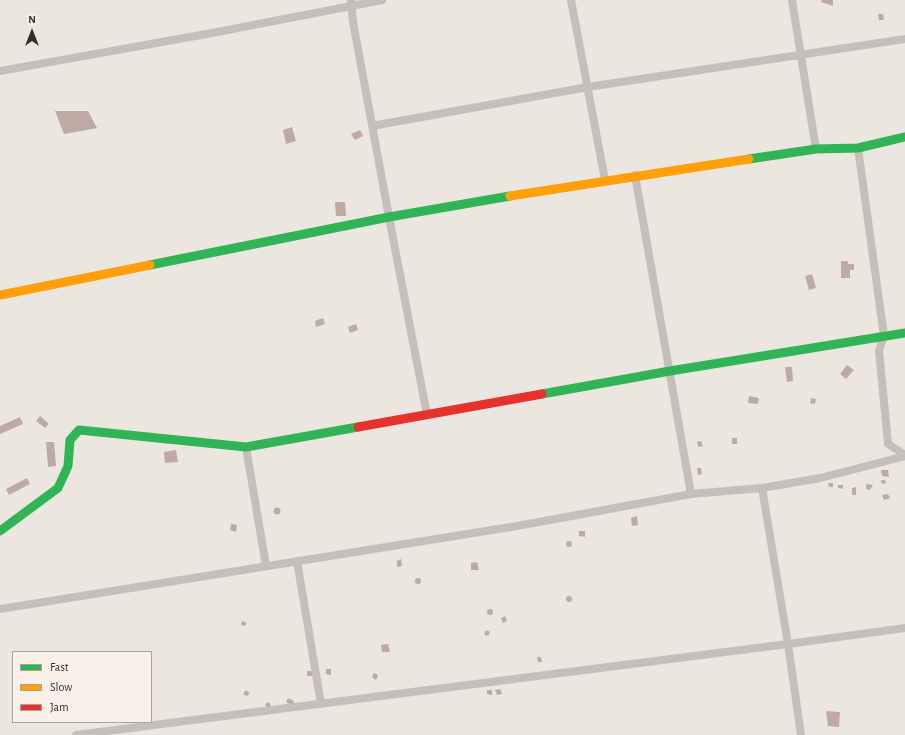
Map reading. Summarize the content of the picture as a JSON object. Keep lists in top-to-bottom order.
{
  "legend": ["Fast", "Slow", "Jam"],
  "north": "top"
}
